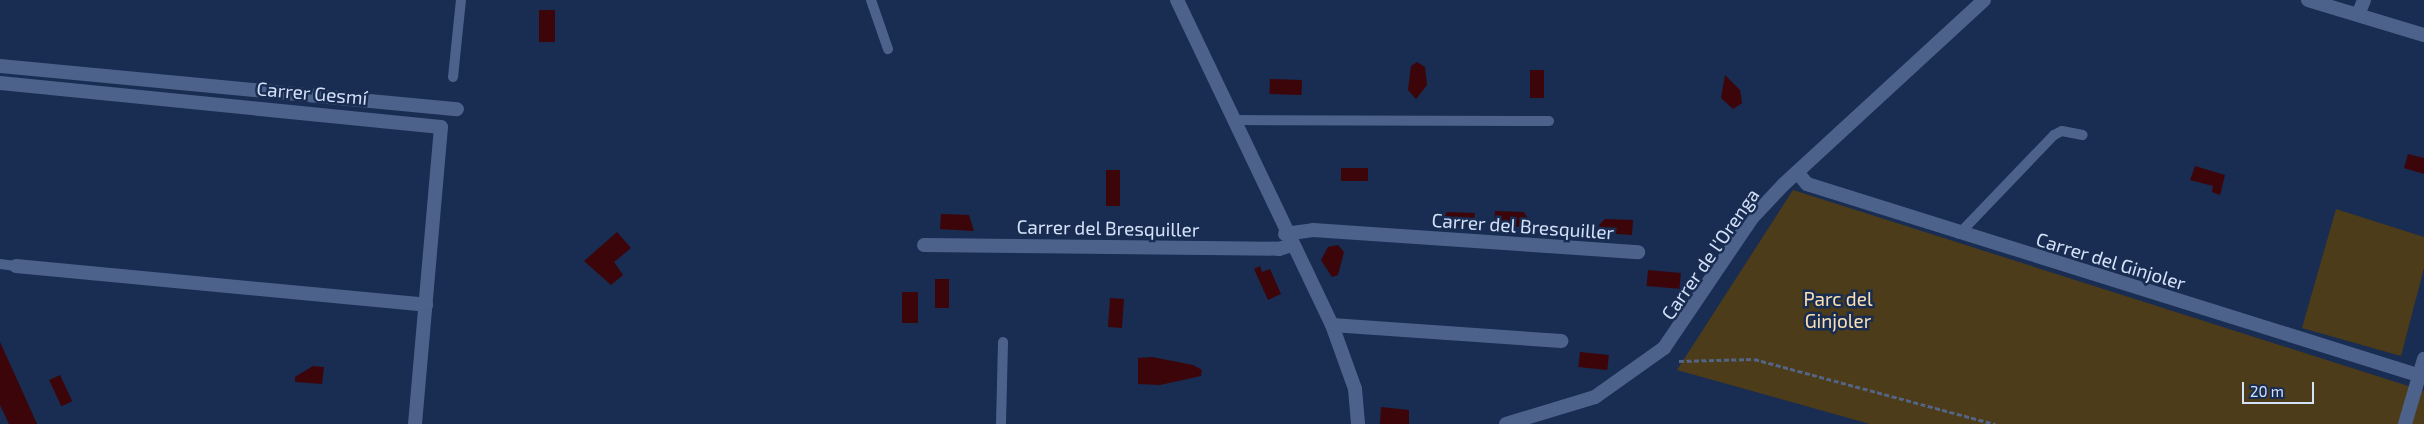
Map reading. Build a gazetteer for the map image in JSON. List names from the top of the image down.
{
  "streets": {
    "street": [
      "Carrer Gesmí",
      "Carrer del Bresquiller",
      "Carrer de l'Orenga",
      "Carrer del Ginjoler"
    ]
  },
  "crossings": [
    ["Carrer de l'Orenga", "Carrer del Ginjoler"]
  ],
  "parks": ["Parc del Ginjoler"],
  "scale_bar": "20 m"
}
